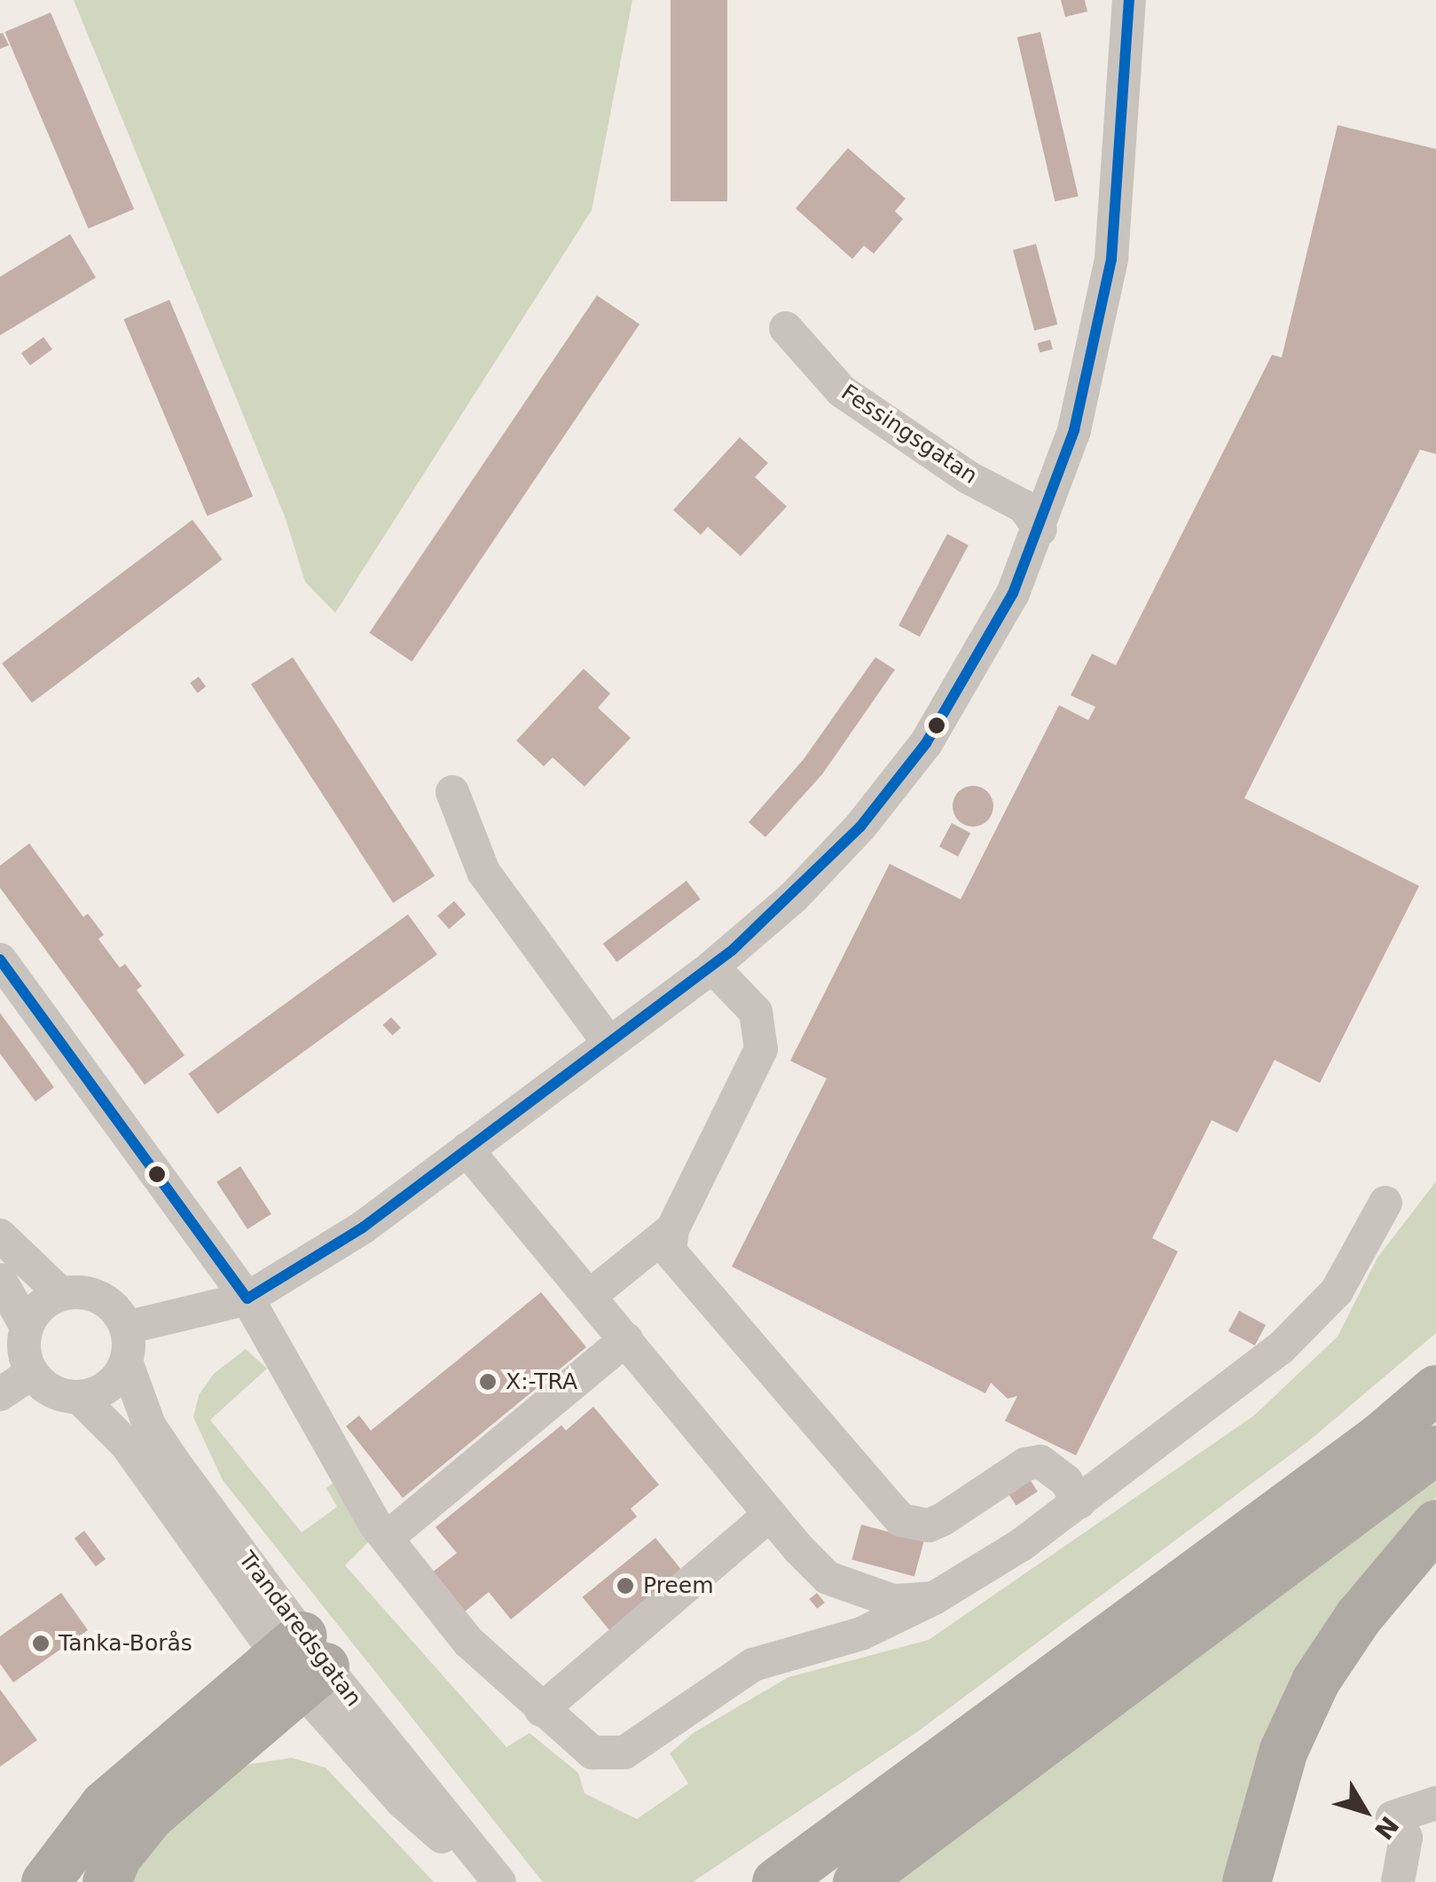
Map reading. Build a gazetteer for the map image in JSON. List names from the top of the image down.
{
  "streets": {
    "street": ["Fessingsgatan", "Trandaredsgatan"]
  },
  "places": ["X:-TRA", "Preem", "Tanka-Borås"],
  "north": "bottom right"
}
